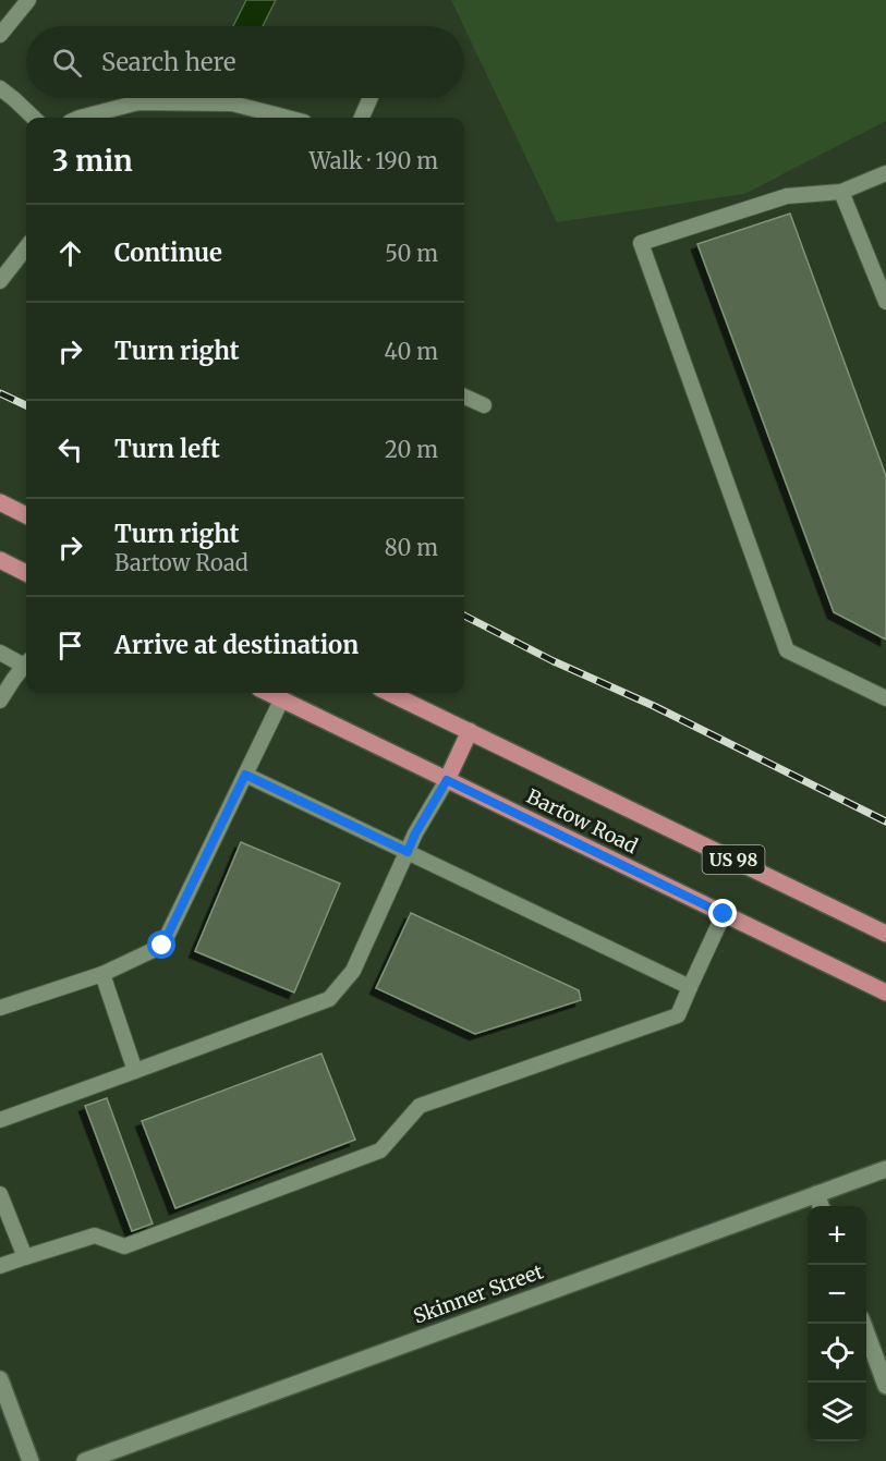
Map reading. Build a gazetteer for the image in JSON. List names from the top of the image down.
{
  "streets": {
    "main road": ["Bartow Road", "US 98"],
    "street": ["Skinner Street"]
  },
  "page": {
    "search": "Search here",
    "heading": ["3 min", "Walk · 190 m"],
    "list": [
      ["Continue", "50 m"],
      ["Turn right", "40 m"],
      ["Turn left", "20 m"],
      ["Turn right", "Bartow Road", "80 m"],
      "Arrive at destination"
    ],
    "map_buttons": ["+", "−"]
  }
}
